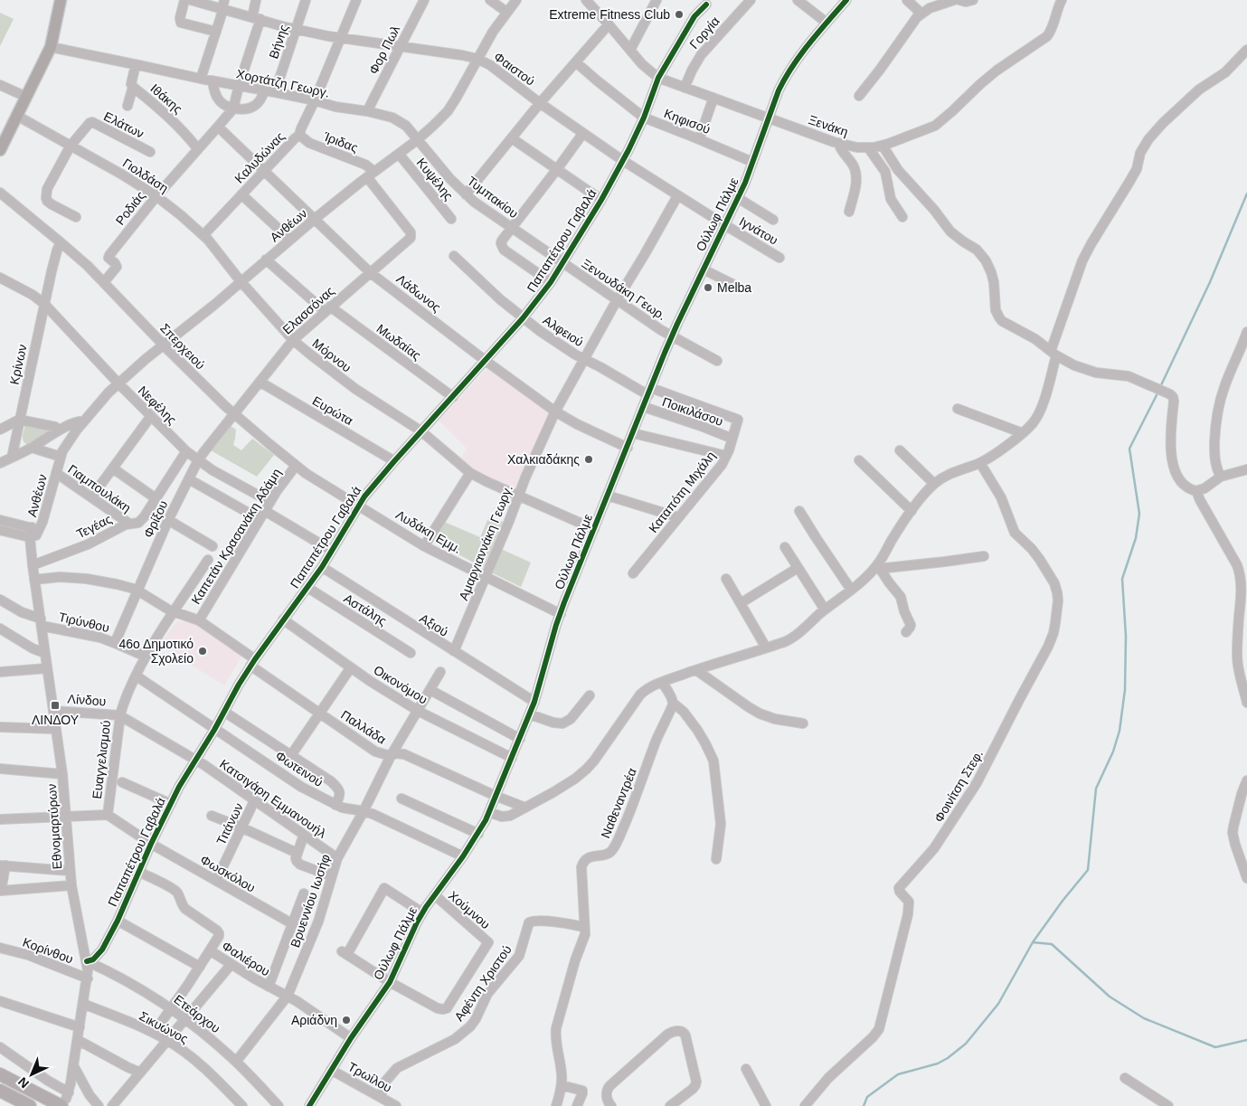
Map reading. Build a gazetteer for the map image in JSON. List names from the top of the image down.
{
  "streets": {
    "street": [
      "Γοργία",
      "Βήνης",
      "Φορ Πωλ",
      "Φαιστού",
      "Χορτάτζη Γεωργ.",
      "Ιθάκης",
      "Κηφισού",
      "Ελάτων",
      "Ξενάκη",
      "Ίριδας",
      "Καλυδώνας",
      "Γιολδάση",
      "Κυψέλης",
      "Τυμπακίου",
      "Ροδιάς",
      "Ούλωφ Πάλμε",
      "Ανθέων",
      "Ιγνάτου",
      "Παπαπέτρου Γαβαλά",
      "Ξενουδάκη Γεωρ.",
      "Λάδωνος",
      "Ελασσόνας",
      "Αλφειού",
      "Μωδαίας",
      "Σπερχειού",
      "Μόρνου",
      "Κρίνων",
      "Νεφέλης",
      "Ευρώτα",
      "Ποικιλάσου",
      "Γιαμπουλάκη",
      "Καταπότη Μιχάλη",
      "Φρίξου",
      "Τεγέας",
      "Λυδάκη Εμμ.",
      "Καπετάν Κρασανάκη Αδάμη",
      "Αμαργιαννάκη Γεωργ.",
      "Αστάλης",
      "Τιρύνθου",
      "Αξιού",
      "Οικονόμου",
      "Λίνδου",
      "Παλλάδα",
      "Ευαγγελισμού",
      "Φωτεινού",
      "Φοινίτση Στεφ.",
      "Κατσιγάρη Εμμανουήλ",
      "Ναθεναντρέα",
      "Τιτάνων",
      "Εθνομαρτύρων",
      "Φωσκόλου",
      "Βρυεννίου Ιωσήφ",
      "Χούμνου",
      "Κορίνθου",
      "Φαλιέρου",
      "Αφέντη Χριστού",
      "Ετεάρχου",
      "Σικυώνος",
      "Τρωίλου"
    ]
  },
  "crossings": [
    ["Γοργία", "Ξενάκη"],
    ["Βήνης", "Φαιστού"],
    ["Βήνης", "Χορτάτζη Γεωργ."],
    ["Φορ Πωλ", "Φαιστού"],
    ["Φορ Πωλ", "Χορτάτζη Γεωργ."],
    ["Φαιστού", "Καλυδώνας"],
    ["Φαιστού", "Ροδιάς"],
    ["Φαιστού", "Ούλωφ Πάλμε"],
    ["Φαιστού", "Ανθέων"],
    ["Φαιστού", "Ιγνάτου"],
    ["Φαιστού", "Παπαπέτρου Γαβαλά"],
    ["Φαιστού", "Αμαργιαννάκη Γεωργ."],
    ["Χορτάτζη Γεωργ.", "Ιθάκης"],
    ["Χορτάτζη Γεωργ.", "Καλυδώνας"],
    ["Χορτάτζη Γεωργ.", "Τυμπακίου"],
    ["Χορτάτζη Γεωργ.", "Ροδιάς"],
    ["Χορτάτζη Γεωργ.", "Ανθέων"],
    ["Ιθάκης", "Ροδιάς"],
    ["Κηφισού", "Ούλωφ Πάλμε"],
    ["Κηφισού", "Παπαπέτρου Γαβαλά"],
    ["Ελάτων", "Γιολδάση"],
    ["Ξενάκη", "Ούλωφ Πάλμε"],
    ["Ξενάκη", "Παπαπέτρου Γαβαλά"],
    ["Ίριδας", "Καλυδώνας"],
    ["Ίριδας", "Ανθέων"],
    ["Ίριδας", "Ελασσόνας"],
    ["Καλυδώνας", "Γιολδάση"],
    ["Καλυδώνας", "Λάδωνος"],
    ["Γιολδάση", "Ροδιάς"],
    ["Γιολδάση", "Ανθέων"],
    ["Γιολδάση", "Μόρνου"],
    ["Κυψέλης", "Ανθέων"],
    ["Τυμπακίου", "Ανθέων"],
    ["Τυμπακίου", "Παπαπέτρου Γαβαλά"],
    ["Τυμπακίου", "Ξενουδάκη Γεωρ."],
    ["Ροδιάς", "Λάδωνος"],
    ["Ροδιάς", "Σπερχειού"],
    ["Ούλωφ Πάλμε", "Ιγνάτου"],
    ["Ούλωφ Πάλμε", "Ξενουδάκη Γεωρ."],
    ["Ούλωφ Πάλμε", "Λάδωνος"],
    ["Ούλωφ Πάλμε", "Αλφειού"],
    ["Ούλωφ Πάλμε", "Μόρνου"],
    ["Ούλωφ Πάλμε", "Ποικιλάσου"],
    ["Ούλωφ Πάλμε", "Λυδάκη Εμμ."],
    ["Ούλωφ Πάλμε", "Αξιού"],
    ["Ούλωφ Πάλμε", "Οικονόμου"],
    ["Ούλωφ Πάλμε", "Παλλάδα"],
    ["Ούλωφ Πάλμε", "Φωτεινού"],
    ["Ούλωφ Πάλμε", "Χούμνου"],
    ["Ούλωφ Πάλμε", "Φαλιέρου"],
    ["Ούλωφ Πάλμε", "Τρωίλου"],
    ["Ανθέων", "Λάδωνος"],
    ["Ανθέων", "Μωδαίας"],
    ["Ανθέων", "Σπερχειού"],
    ["Ανθέων", "Μόρνου"],
    ["Ανθέων", "Νεφέλης"],
    ["Ανθέων", "Γιαμπουλάκη"],
    ["Ανθέων", "Εθνομαρτύρων"],
    ["Παπαπέτρου Γαβαλά", "Ξενουδάκη Γεωρ."],
    ["Παπαπέτρου Γαβαλά", "Λάδωνος"],
    ["Παπαπέτρου Γαβαλά", "Αλφειού"],
    ["Παπαπέτρου Γαβαλά", "Μωδαίας"],
    ["Παπαπέτρου Γαβαλά", "Σπερχειού"],
    ["Παπαπέτρου Γαβαλά", "Μόρνου"],
    ["Παπαπέτρου Γαβαλά", "Ευρώτα"],
    ["Παπαπέτρου Γαβαλά", "Λυδάκη Εμμ."],
    ["Παπαπέτρου Γαβαλά", "Αστάλης"],
    ["Παπαπέτρου Γαβαλά", "Αξιού"],
    ["Παπαπέτρου Γαβαλά", "Οικονόμου"],
    ["Παπαπέτρου Γαβαλά", "Παλλάδα"],
    ["Παπαπέτρου Γαβαλά", "Φωτεινού"],
    ["Παπαπέτρου Γαβαλά", "Κατσιγάρη Εμμανουήλ"],
    ["Παπαπέτρου Γαβαλά", "Εθνομαρτύρων"],
    ["Παπαπέτρου Γαβαλά", "Φωσκόλου"],
    ["Παπαπέτρου Γαβαλά", "Φαλιέρου"],
    ["Παπαπέτρου Γαβαλά", "Ετεάρχου"],
    ["Ξενουδάκη Γεωρ.", "Αμαργιαννάκη Γεωργ."],
    ["Λάδωνος", "Ελασσόνας"],
    ["Λάδωνος", "Αμαργιαννάκη Γεωργ."],
    ["Ελασσόνας", "Μωδαίας"],
    ["Ελασσόνας", "Σπερχειού"],
    ["Ελασσόνας", "Μόρνου"],
    ["Ελασσόνας", "Ευρώτα"],
    ["Ελασσόνας", "Φρίξου"],
    ["Αλφειού", "Καταπότη Μιχάλη"],
    ["Αλφειού", "Αμαργιαννάκη Γεωργ."],
    ["Σπερχειού", "Φρίξου"],
    ["Σπερχειού", "Λυδάκη Εμμ."],
    ["Σπερχειού", "Καπετάν Κρασανάκη Αδάμη"],
    ["Μόρνου", "Αμαργιαννάκη Γεωργ."],
    ["Κρίνων", "Νεφέλης"],
    ["Νεφέλης", "Φρίξου"],
    ["Νεφέλης", "Τεγέας"],
    ["Νεφέλης", "Καπετάν Κρασανάκη Αδάμη"],
    ["Ποικιλάσου", "Καταπότη Μιχάλη"],
    ["Γιαμπουλάκη", "Τεγέας"],
    ["Φρίξου", "Τιρύνθου"],
    ["Τεγέας", "Εθνομαρτύρων"],
    ["Λυδάκη Εμμ.", "Αμαργιαννάκη Γεωργ."],
    ["Αμαργιαννάκη Γεωργ.", "Αξιού"],
    ["Τιρύνθου", "Ευαγγελισμού"],
    ["Τιρύνθου", "Εθνομαρτύρων"],
    ["Οικονόμου", "Βρυεννίου Ιωσήφ"],
    ["Λίνδου", "Ευαγγελισμού"],
    ["Λίνδου", "Κατσιγάρη Εμμανουήλ"],
    ["Λίνδου", "Εθνομαρτύρων"],
    ["Παλλάδα", "Βρυεννίου Ιωσήφ"],
    ["Ευαγγελισμού", "Φωτεινού"],
    ["Ευαγγελισμού", "Κατσιγάρη Εμμανουήλ"],
    ["Ευαγγελισμού", "Φωσκόλου"],
    ["Φωτεινού", "Βρυεννίου Ιωσήφ"],
    ["Κατσιγάρη Εμμανουήλ", "Τιτάνων"],
    ["Κατσιγάρη Εμμανουήλ", "Βρυεννίου Ιωσήφ"],
    ["Ναθεναντρέα", "Αφέντη Χριστού"],
    ["Τιτάνων", "Φωσκόλου"],
    ["Εθνομαρτύρων", "Κορίνθου"],
    ["Εθνομαρτύρων", "Ετεάρχου"],
    ["Εθνομαρτύρων", "Σικυώνος"],
    ["Βρυεννίου Ιωσήφ", "Φαλιέρου"],
    ["Βρυεννίου Ιωσήφ", "Ετεάρχου"],
    ["Αφέντη Χριστού", "Τρωίλου"]
  ],
  "places": {
    "other": [
      "Extreme Fitness Club",
      "Melba",
      "Χαλκιαδάκης",
      "46ο Δημοτικό Σχολείο",
      "Αριάδνη"
    ],
    "transit": ["ΛΙΝΔΟΥ"]
  },
  "north": "bottom left"
}
